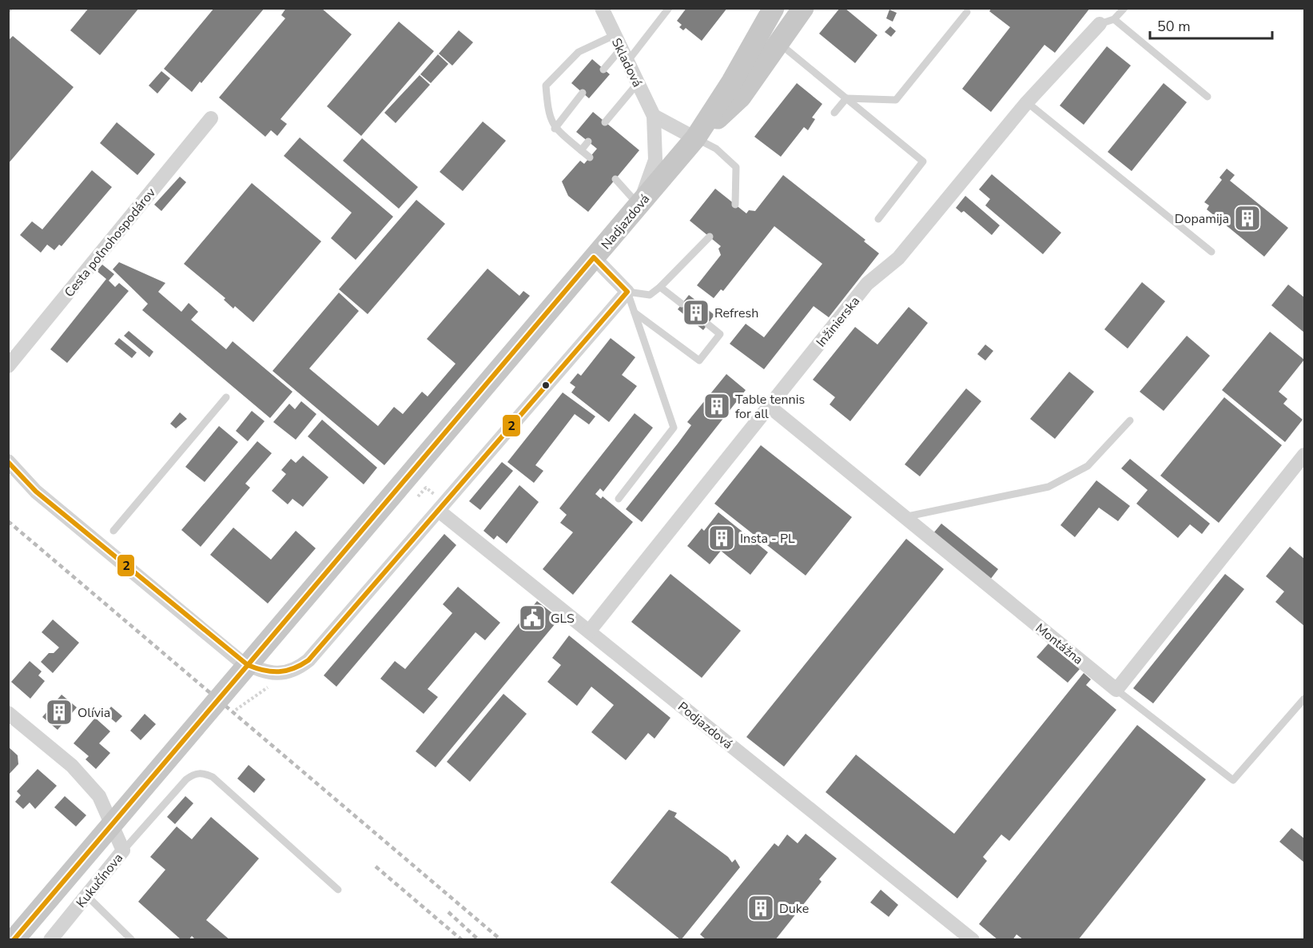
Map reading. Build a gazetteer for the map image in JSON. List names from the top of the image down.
{
  "streets": {
    "main road": ["Nadjazdová"],
    "street": [
      "Skladová",
      "Cesta poľnohospodárov",
      "Inžinierska",
      "Montážna",
      "Podjazdová",
      "Kukučínova"
    ]
  },
  "crossings": [
    ["Skladová", "Nadjazdová"],
    ["Inžinierska", "Montážna"],
    ["Inžinierska", "Podjazdová"]
  ],
  "places": {
    "building": [
      "Dopamija",
      "Refresh",
      "Table tennis for all",
      "Insta - PL",
      "Olívia",
      "Duke"
    ],
    "public building": ["GLS"]
  },
  "lines": ["transit line 2"],
  "scale_bar": "50 m"
}
